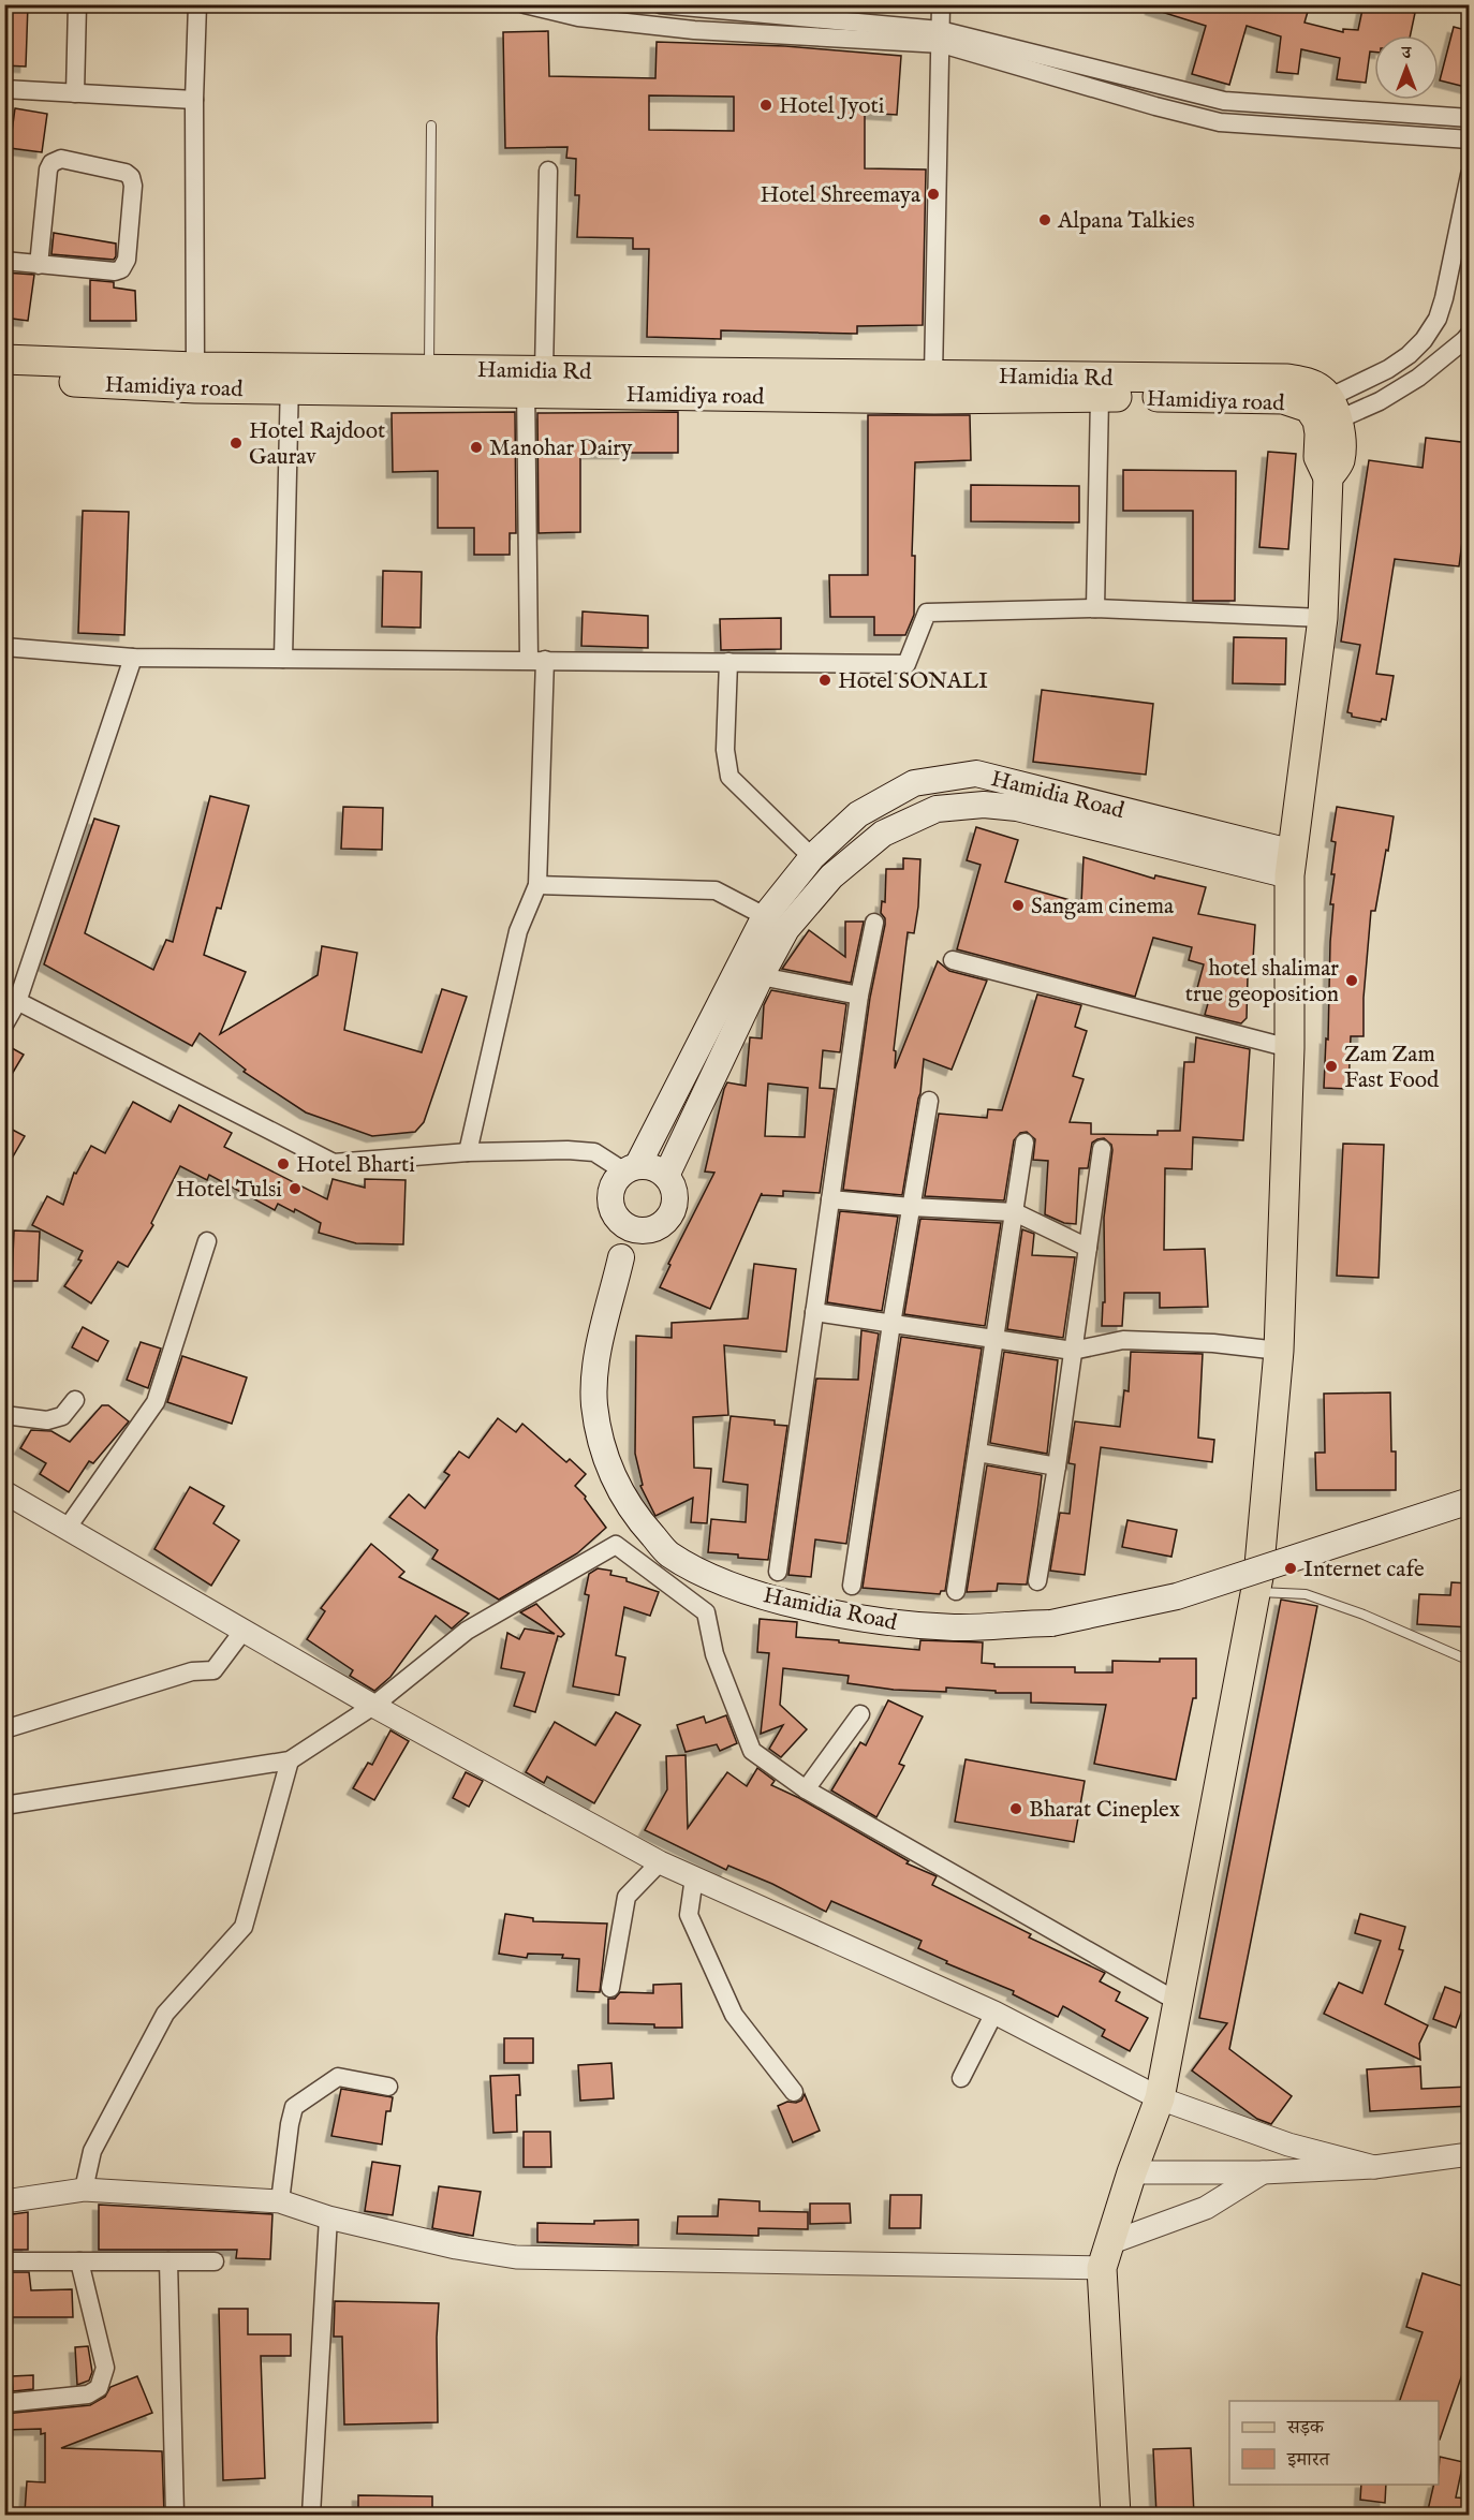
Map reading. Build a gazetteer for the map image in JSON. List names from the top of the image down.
{
  "streets": {
    "main road": ["Hamidia Rd", "Hamidiya road", "Hamidia Road"]
  },
  "crossings": [
    ["Hamidia Rd", "Hamidiya road"]
  ],
  "places": [
    "Hotel Jyoti",
    "Hotel Shreemaya",
    "Alpana Talkies",
    "Hotel Rajdoot Gaurav",
    "Manohar Dairy",
    "Hotel SONALI",
    "Sangam cinema",
    "hotel shalimar true geoposition",
    "Zam Zam Fast Food",
    "Hotel Bharti",
    "Hotel Tulsi",
    "Internet cafe",
    "Bharat Cineplex"
  ],
  "legend": ["सड़क", "इमारत"],
  "north": "top"
}
